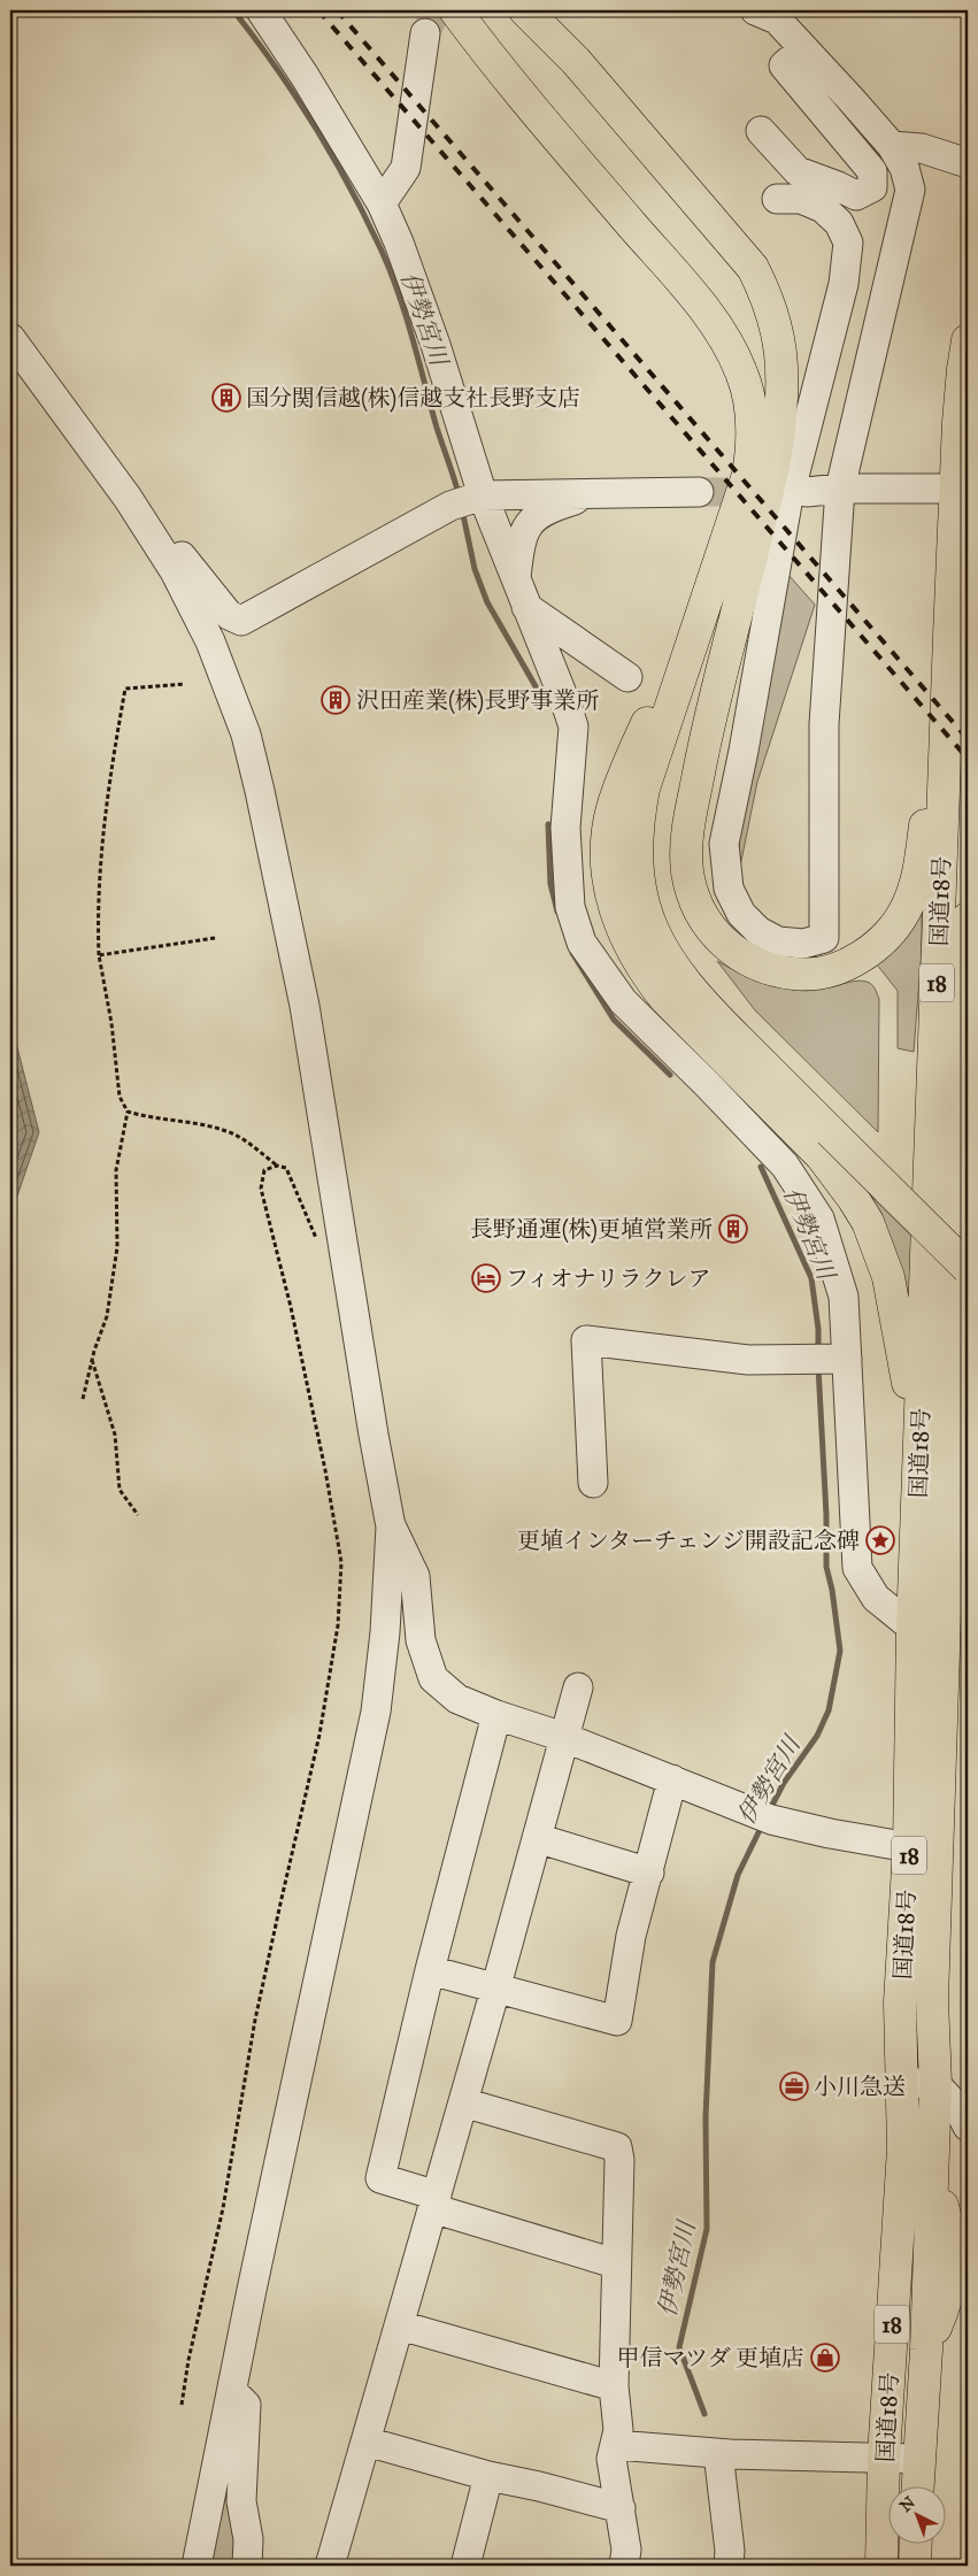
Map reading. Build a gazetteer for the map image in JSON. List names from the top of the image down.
{
  "streets": {
    "highway": ["国道18号", "18"]
  },
  "water": ["伊勢宮川"],
  "places": {
    "building": ["国分関信越(株)信越支社長野支店", "沢田産業(株)長野事業所", "長野通運(株)更埴営業所"],
    "hotel": ["フィオナリラクレア"],
    "place": ["更埴インターチェンジ開設記念碑"],
    "office": ["小川急送"],
    "shop": ["甲信マツダ 更埴店"]
  },
  "north": "top left"
}
